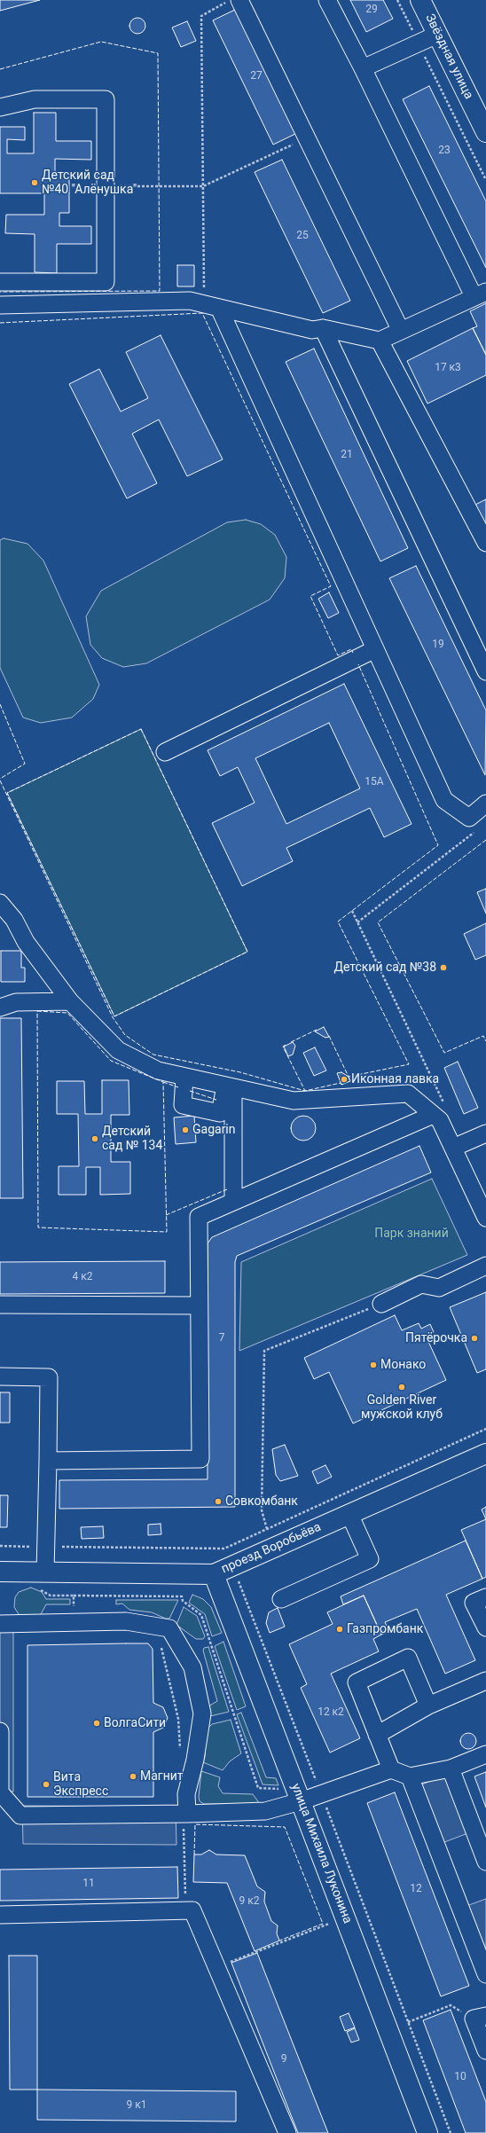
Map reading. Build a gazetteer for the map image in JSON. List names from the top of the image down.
{
  "streets": {
    "main road": ["Звёздная улица", "проезд Воробьёва", "улица Михаила Луконина"]
  },
  "crossings": [
    ["проезд Воробьёва", "улица Михаила Луконина"]
  ],
  "parks": ["Парк знаний"],
  "places": [
    "Детский сад №40 \"Алёнушка\"",
    "Детский сад №38",
    "Иконная лавка",
    "Gagarin",
    "Детский сад № 134",
    "Пятёрочка",
    "Монако",
    "Golden River мужской клуб",
    "Совкомбанк",
    "Газпромбанк",
    "ВолгаСити",
    "Магнит",
    "Вита Экспресс"
  ],
  "house_numbers": [
    "29",
    "27",
    "23",
    "25",
    "17 к3",
    "21",
    "19",
    "15А",
    "4 к2",
    "7",
    "12 к2",
    "11",
    "12",
    "9 к2",
    "9",
    "10",
    "9 к1"
  ]
}
